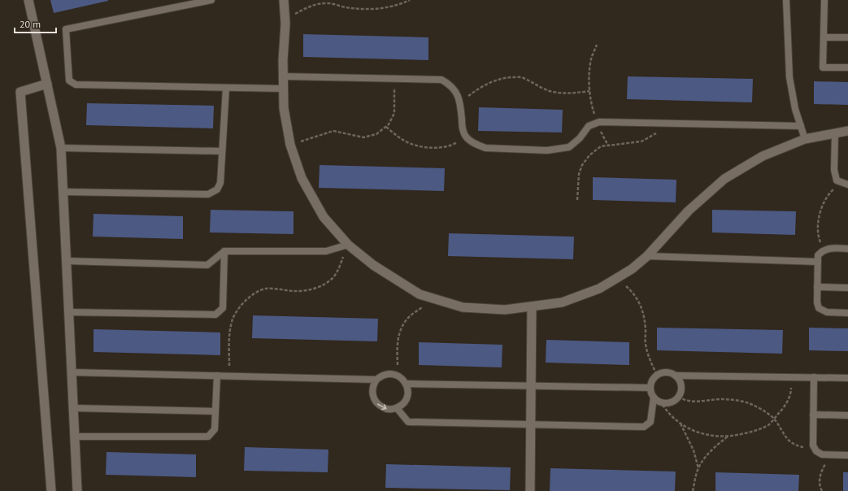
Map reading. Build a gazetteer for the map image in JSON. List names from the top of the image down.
{
  "scale_bar": "20 m"
}
